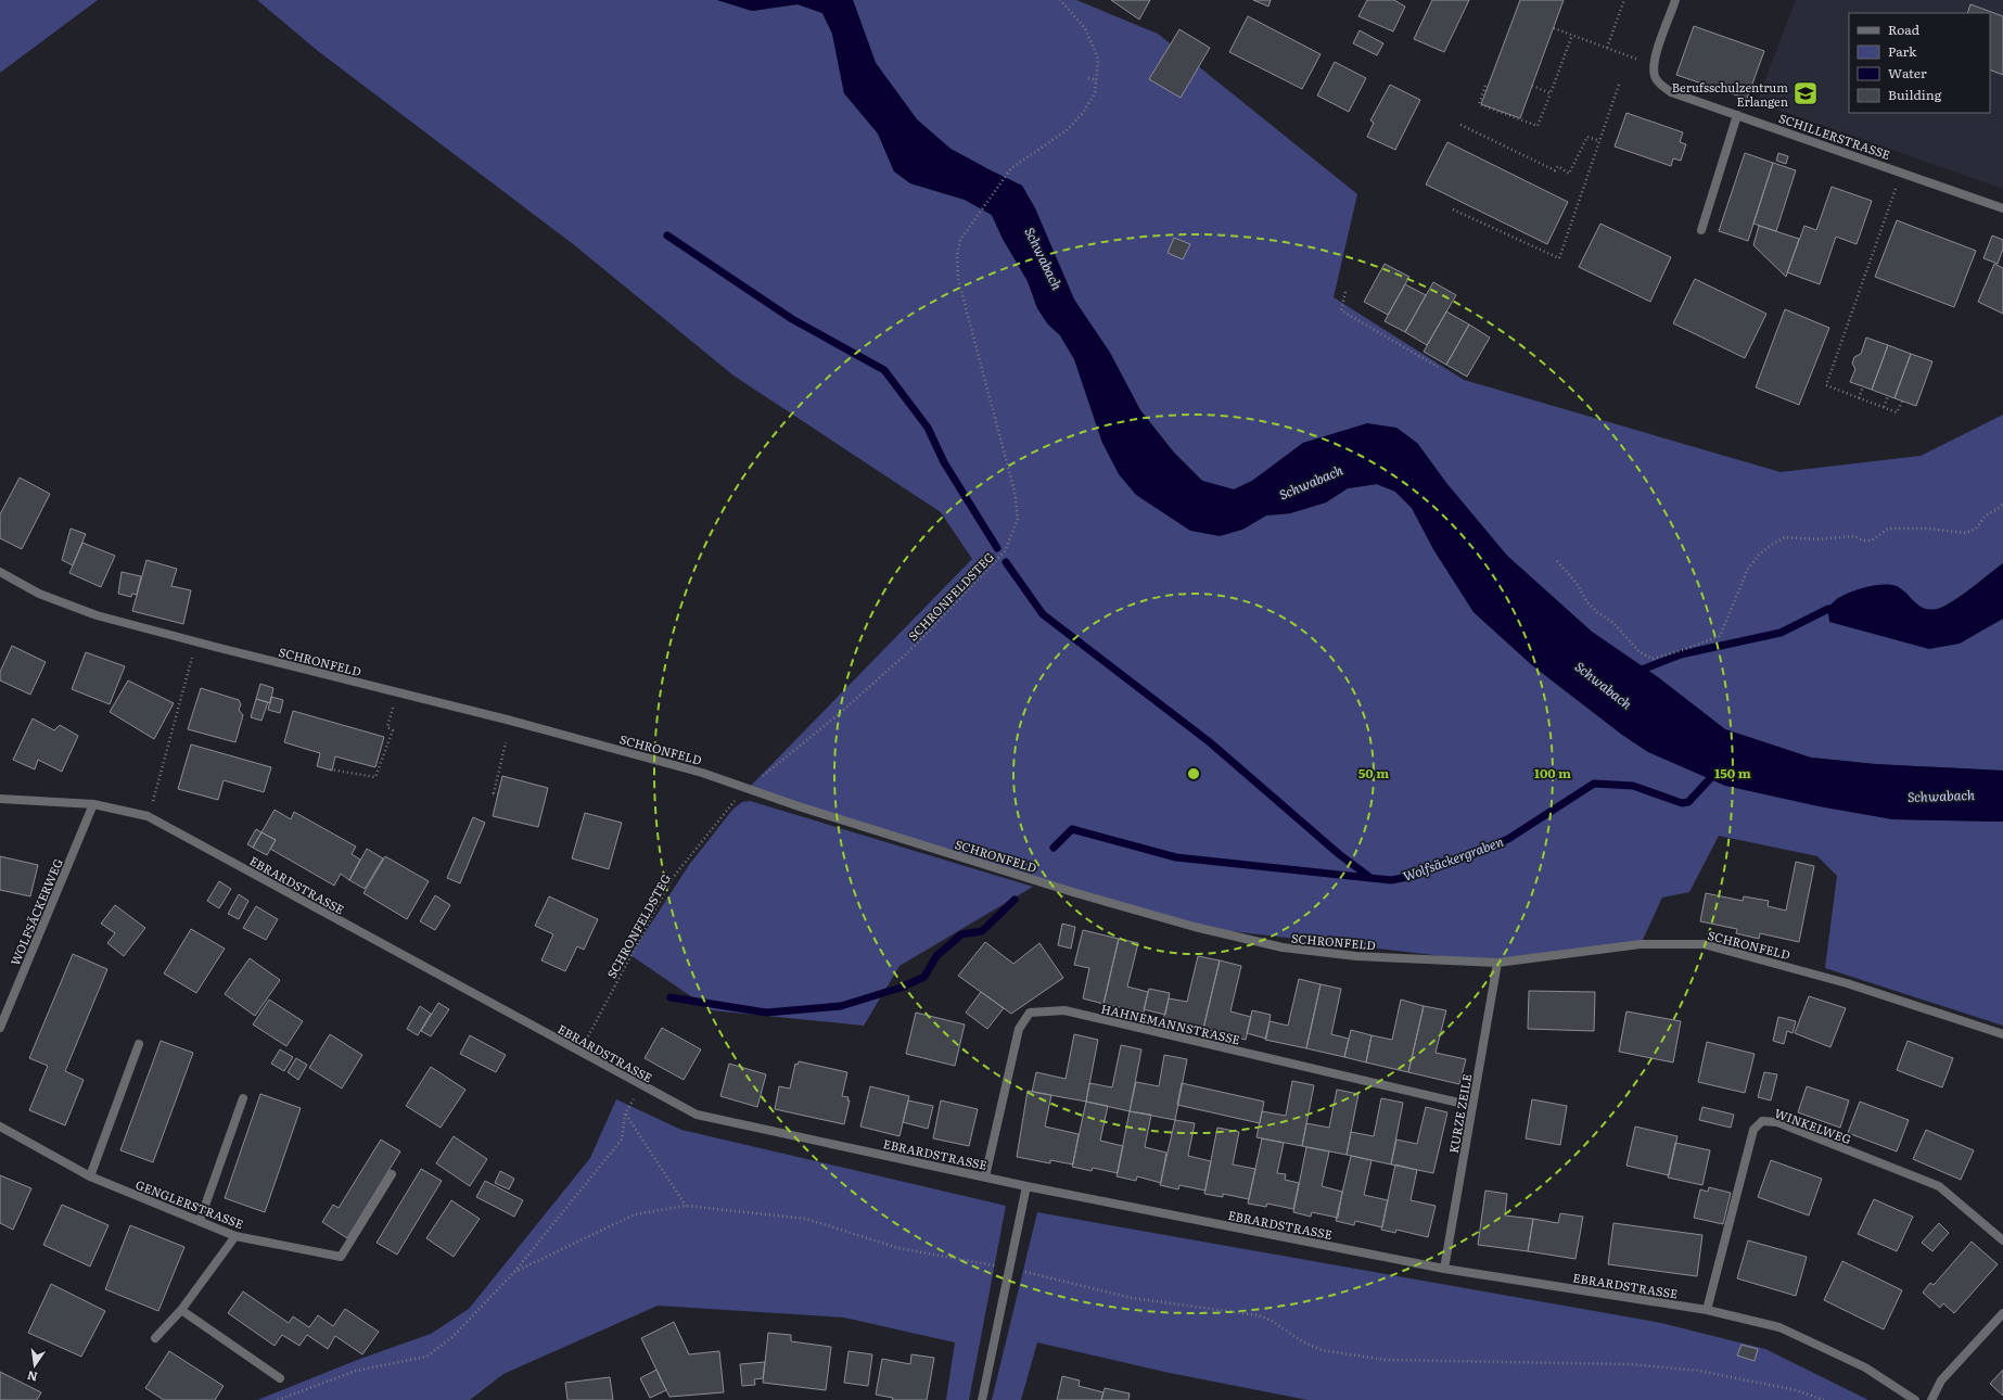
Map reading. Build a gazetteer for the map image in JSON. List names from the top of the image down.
{
  "streets": {
    "street": [
      "SCHILLERSTRASSE",
      "SCHRONFELD",
      "EBRARDSTRASSE",
      "WOLFSÄCKERWEG",
      "HAHNEMANNSTRASSE",
      "KURZE ZEILE",
      "WINKELWEG",
      "GENGLERSTRASSE"
    ],
    "path": ["SCHRONFELDSTEG"]
  },
  "crossings": [
    ["SCHRONFELDSTEG", "SCHRONFELD"],
    ["SCHRONFELDSTEG", "EBRARDSTRASSE"],
    ["SCHRONFELD", "KURZE ZEILE"],
    ["EBRARDSTRASSE", "WOLFSÄCKERWEG"],
    ["EBRARDSTRASSE", "HAHNEMANNSTRASSE"],
    ["EBRARDSTRASSE", "KURZE ZEILE"],
    ["EBRARDSTRASSE", "WINKELWEG"],
    ["HAHNEMANNSTRASSE", "KURZE ZEILE"]
  ],
  "water": ["Schwabach", "Wolfsäckergraben"],
  "places": {
    "school or university": ["Berufsschulzentrum Erlangen"]
  },
  "legend": [
    "Road",
    "Park",
    "Water",
    "Building"
  ],
  "north": "bottom",
  "rings": ["50 m", "100 m", "150 m"]
}
